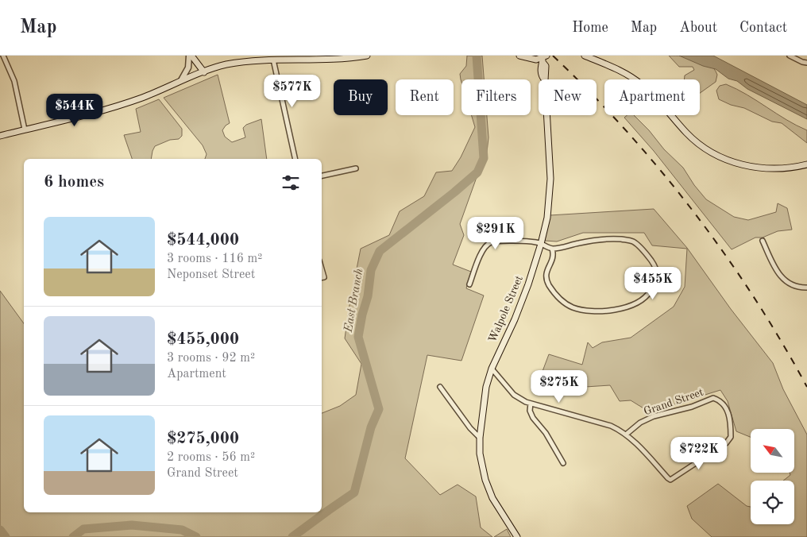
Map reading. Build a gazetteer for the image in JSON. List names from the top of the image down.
{
  "streets": {
    "main road": ["Walpole Street"],
    "street": ["Grand Street"]
  },
  "crossings": [
    ["Walpole Street", "Grand Street"]
  ],
  "water": ["East Branch"],
  "north": "top left",
  "page": {
    "header": "Map",
    "nav": [
      "Home",
      "Map",
      "About",
      "Contact"
    ],
    "price": [
      "$577K",
      "$544K",
      "$291K",
      "$455K",
      "$275K",
      "$722K"
    ],
    "chip": [
      "Buy",
      "Rent",
      "Filters",
      "New",
      "Apartment"
    ],
    "heading": "6 homes",
    "list": [
      {
        "name": "$544,000",
        "note": "3 rooms · 116 m² · Neponset Street"
      },
      {
        "name": "$455,000",
        "note": "3 rooms · 92 m² · Apartment"
      },
      {
        "name": "$275,000",
        "note": "2 rooms · 56 m² · Grand Street"
      }
    ]
  }
}
